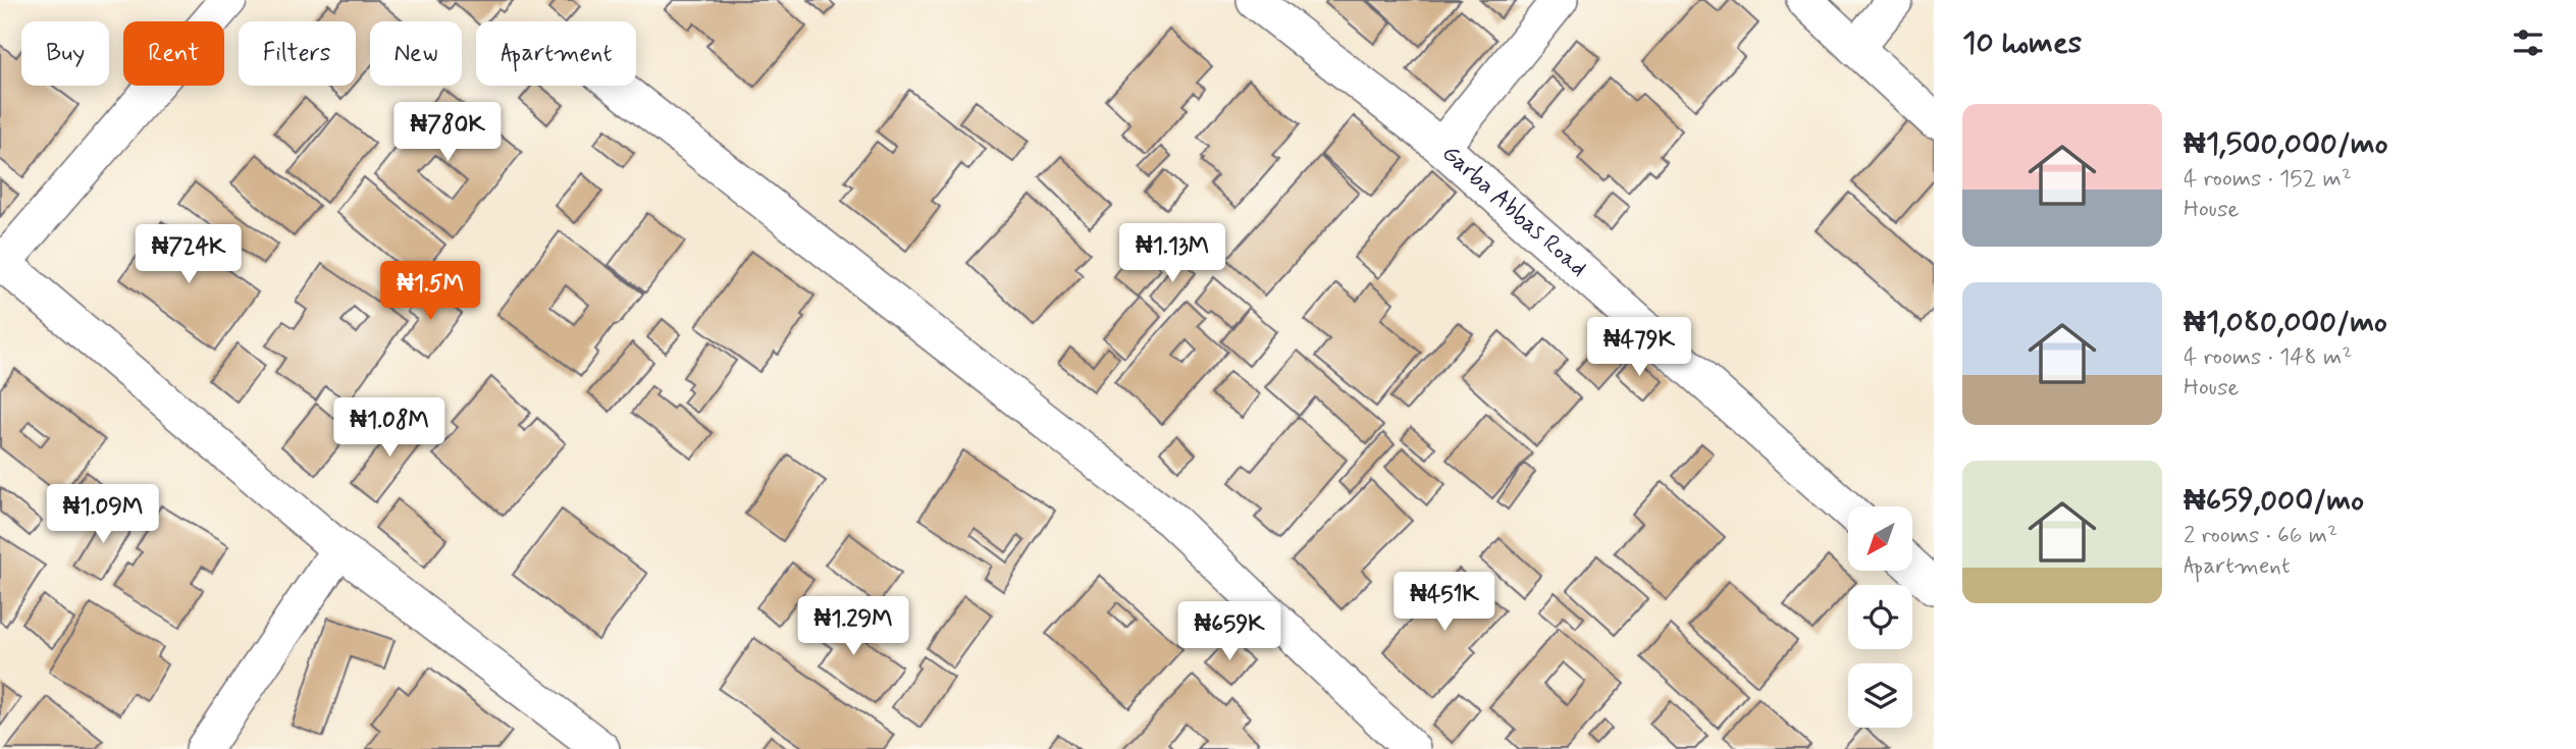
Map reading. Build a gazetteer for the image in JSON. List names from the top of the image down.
{
  "streets": {
    "street": ["Garba Abbas Road"]
  },
  "north": "bottom left",
  "page": {
    "heading": "10 homes",
    "chip": [
      "Buy",
      "Rent",
      "Filters",
      "New",
      "Apartment"
    ],
    "list": [
      {
        "name": "₦1,500,000/mo",
        "note": "4 rooms · 152 m² · House"
      },
      {
        "name": "₦1,080,000/mo",
        "note": "4 rooms · 148 m² · House"
      },
      {
        "name": "₦659,000/mo",
        "note": "2 rooms · 66 m² · Apartment"
      }
    ],
    "price": [
      "₦780K",
      "₦1.13M",
      "₦724K",
      "₦1.5M",
      "₦479K",
      "₦1.08M",
      "₦1.09M",
      "₦451K",
      "₦1.29M",
      "₦659K"
    ]
  }
}
